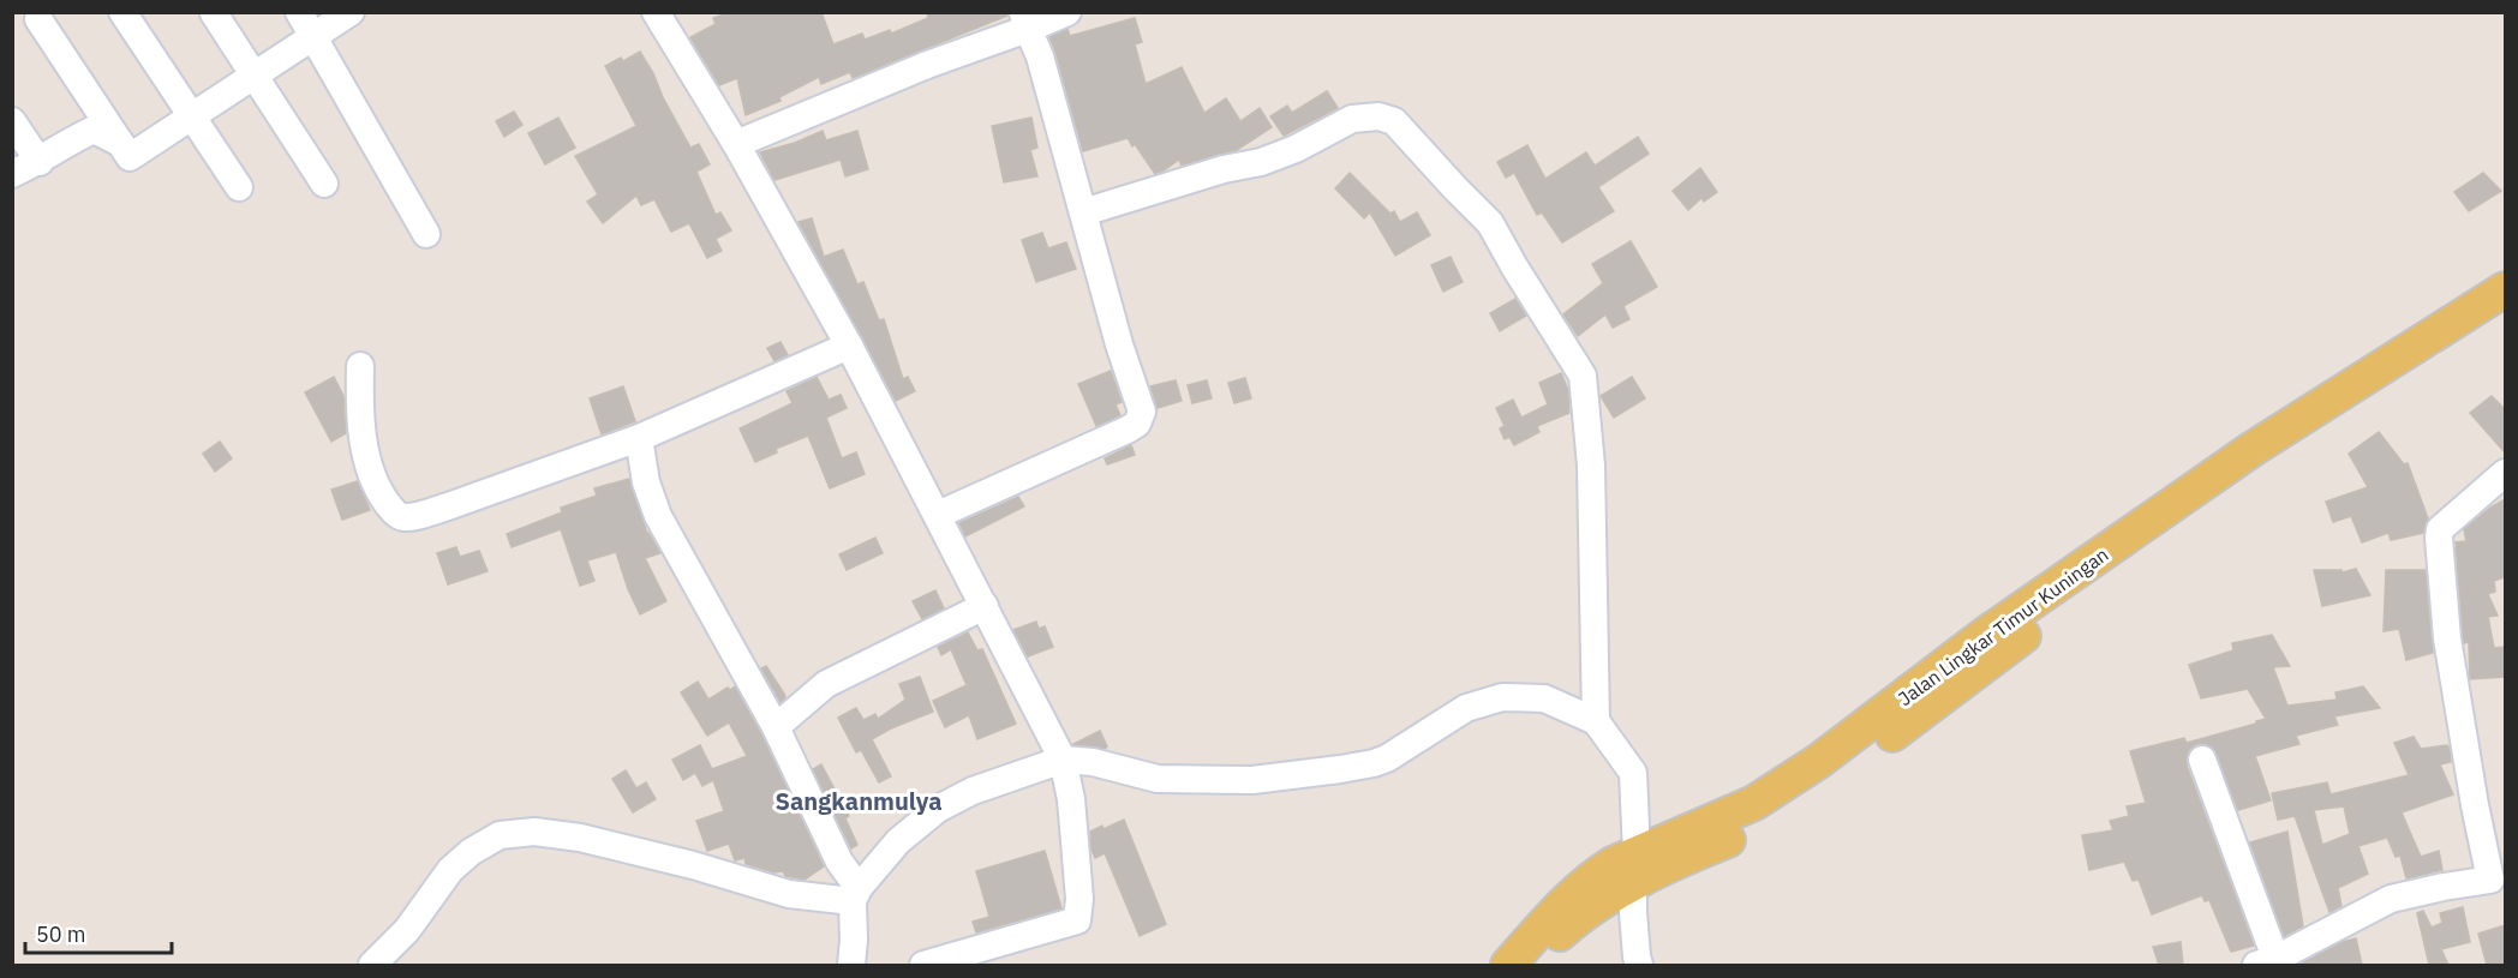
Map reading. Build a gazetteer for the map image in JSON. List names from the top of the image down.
{
  "streets": {
    "main road": ["Jalan Lingkar Timur Kuningan"]
  },
  "districts": ["Sangkanmulya"],
  "scale_bar": "50 m"
}
